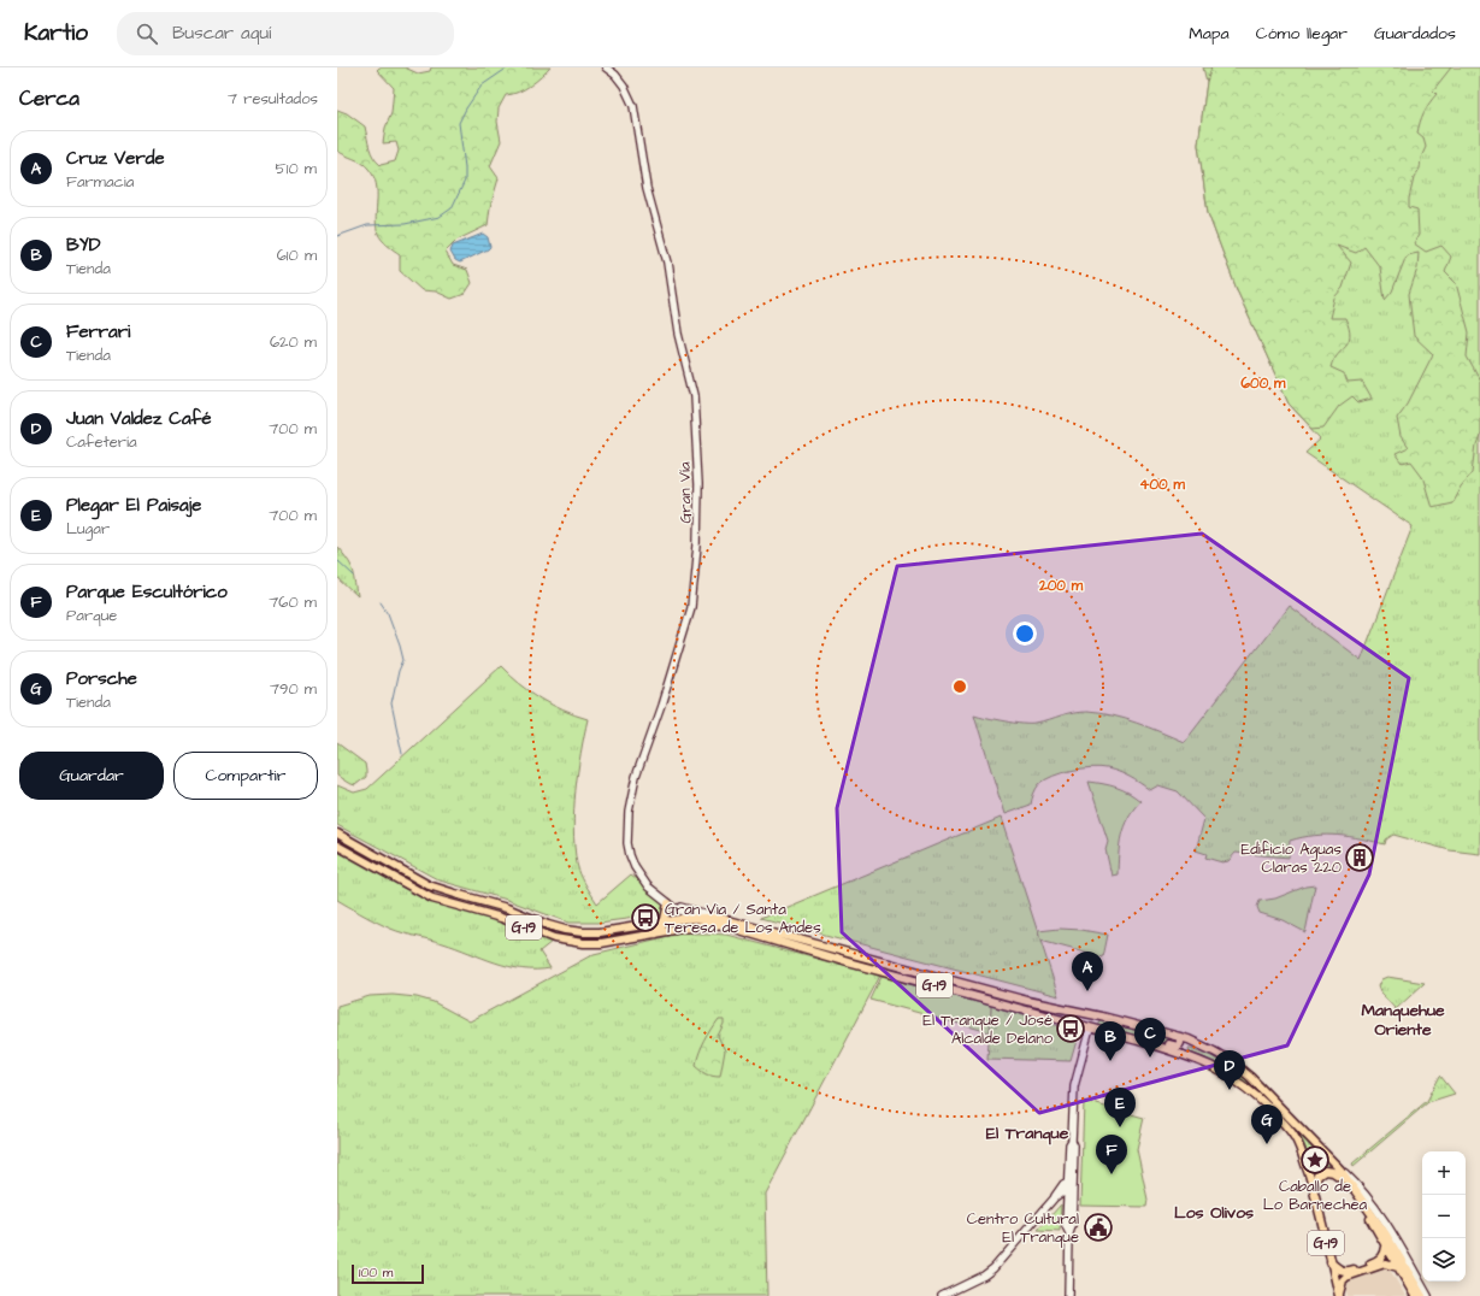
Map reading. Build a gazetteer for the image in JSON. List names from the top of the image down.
{
  "streets": {
    "main road": ["Gran Vía", "G-19"]
  },
  "crossings": [
    ["Gran Vía", "G-19"]
  ],
  "districts": ["Manquehue Oriente", "El Tranque", "Los Olivos"],
  "places": {
    "building": ["Edificio Aguas Claras 220"],
    "bus stop": ["Gran Via / Santa Teresa de Los Andes", "El Tranque / José Alcalde Delano"],
    "place": ["Caballo de Lo Barnechea"],
    "public building": ["Centro Cultural El Tranque"]
  },
  "scale_bar": "100 m",
  "page": {
    "header": "Kartio",
    "search": "Buscar aquí",
    "nav": ["Mapa", "Cómo llegar", "Guardados"],
    "heading": ["Cerca", "7 resultados"],
    "list": [
      {
        "mark": "A",
        "name": "Cruz Verde",
        "note": "Farmacia",
        "value": "510 m"
      },
      {
        "mark": "B",
        "name": "BYD",
        "note": "Tienda",
        "value": "610 m"
      },
      {
        "mark": "C",
        "name": "Ferrari",
        "note": "Tienda",
        "value": "620 m"
      },
      {
        "mark": "D",
        "name": "Juan Valdez Café",
        "note": "Cafetería",
        "value": "700 m"
      },
      {
        "mark": "E",
        "name": "Plegar El Paisaje",
        "note": "Lugar",
        "value": "700 m"
      },
      {
        "mark": "F",
        "name": "Parque Escultórico",
        "note": "Parque",
        "value": "760 m"
      },
      {
        "mark": "G",
        "name": "Porsche",
        "note": "Tienda",
        "value": "790 m"
      }
    ],
    "buttons": ["Guardar", "Compartir"],
    "pins": [
      "A",
      "C",
      "B",
      "D",
      "E",
      "G",
      "F"
    ],
    "map_buttons": ["+", "−"],
    "scale": "100 m"
  },
  "rings": ["600 m", "400 m", "200 m"]
}
